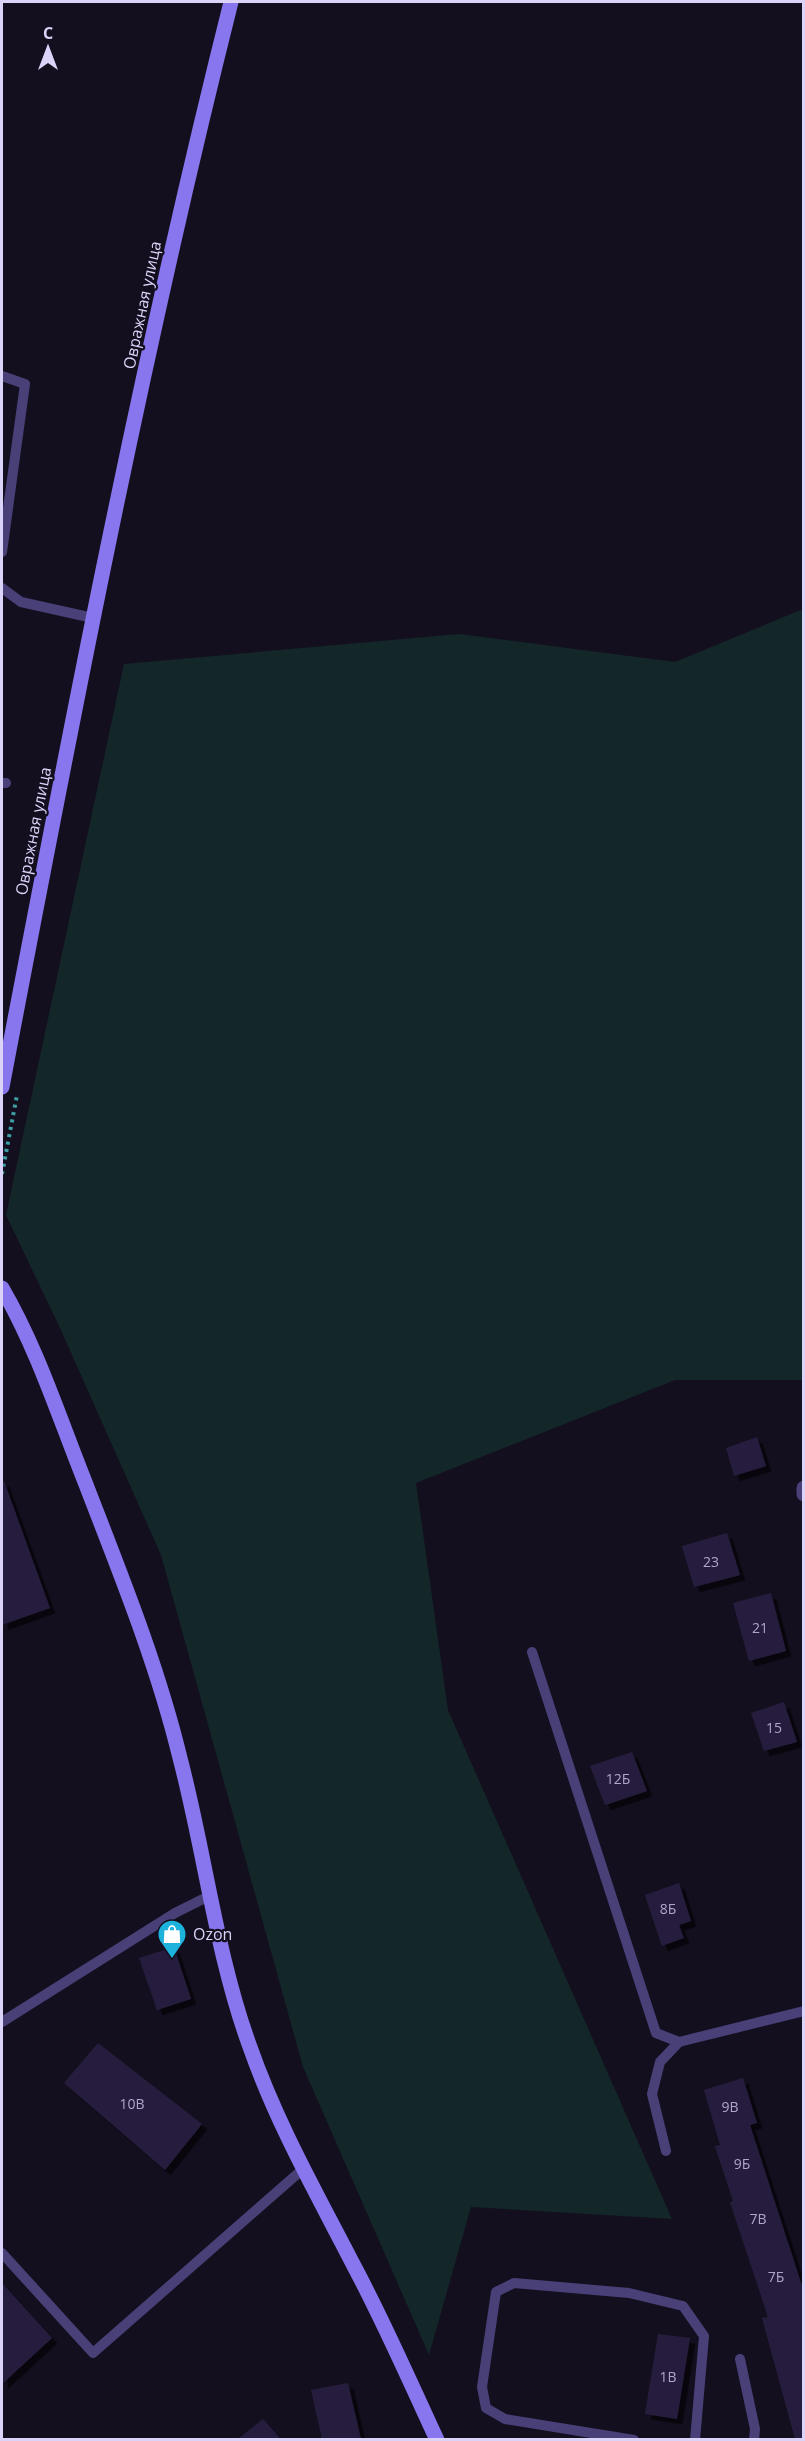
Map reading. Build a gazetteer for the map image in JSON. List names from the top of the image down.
{
  "streets": {
    "street": ["Овражная улица"]
  },
  "places": {
    "shop": ["Ozon"]
  },
  "house_numbers": [
    "23",
    "21",
    "15",
    "12Б",
    "8Б",
    "10В",
    "9В",
    "9Б",
    "7В",
    "7Б",
    "1В"
  ],
  "north": "top"
}
